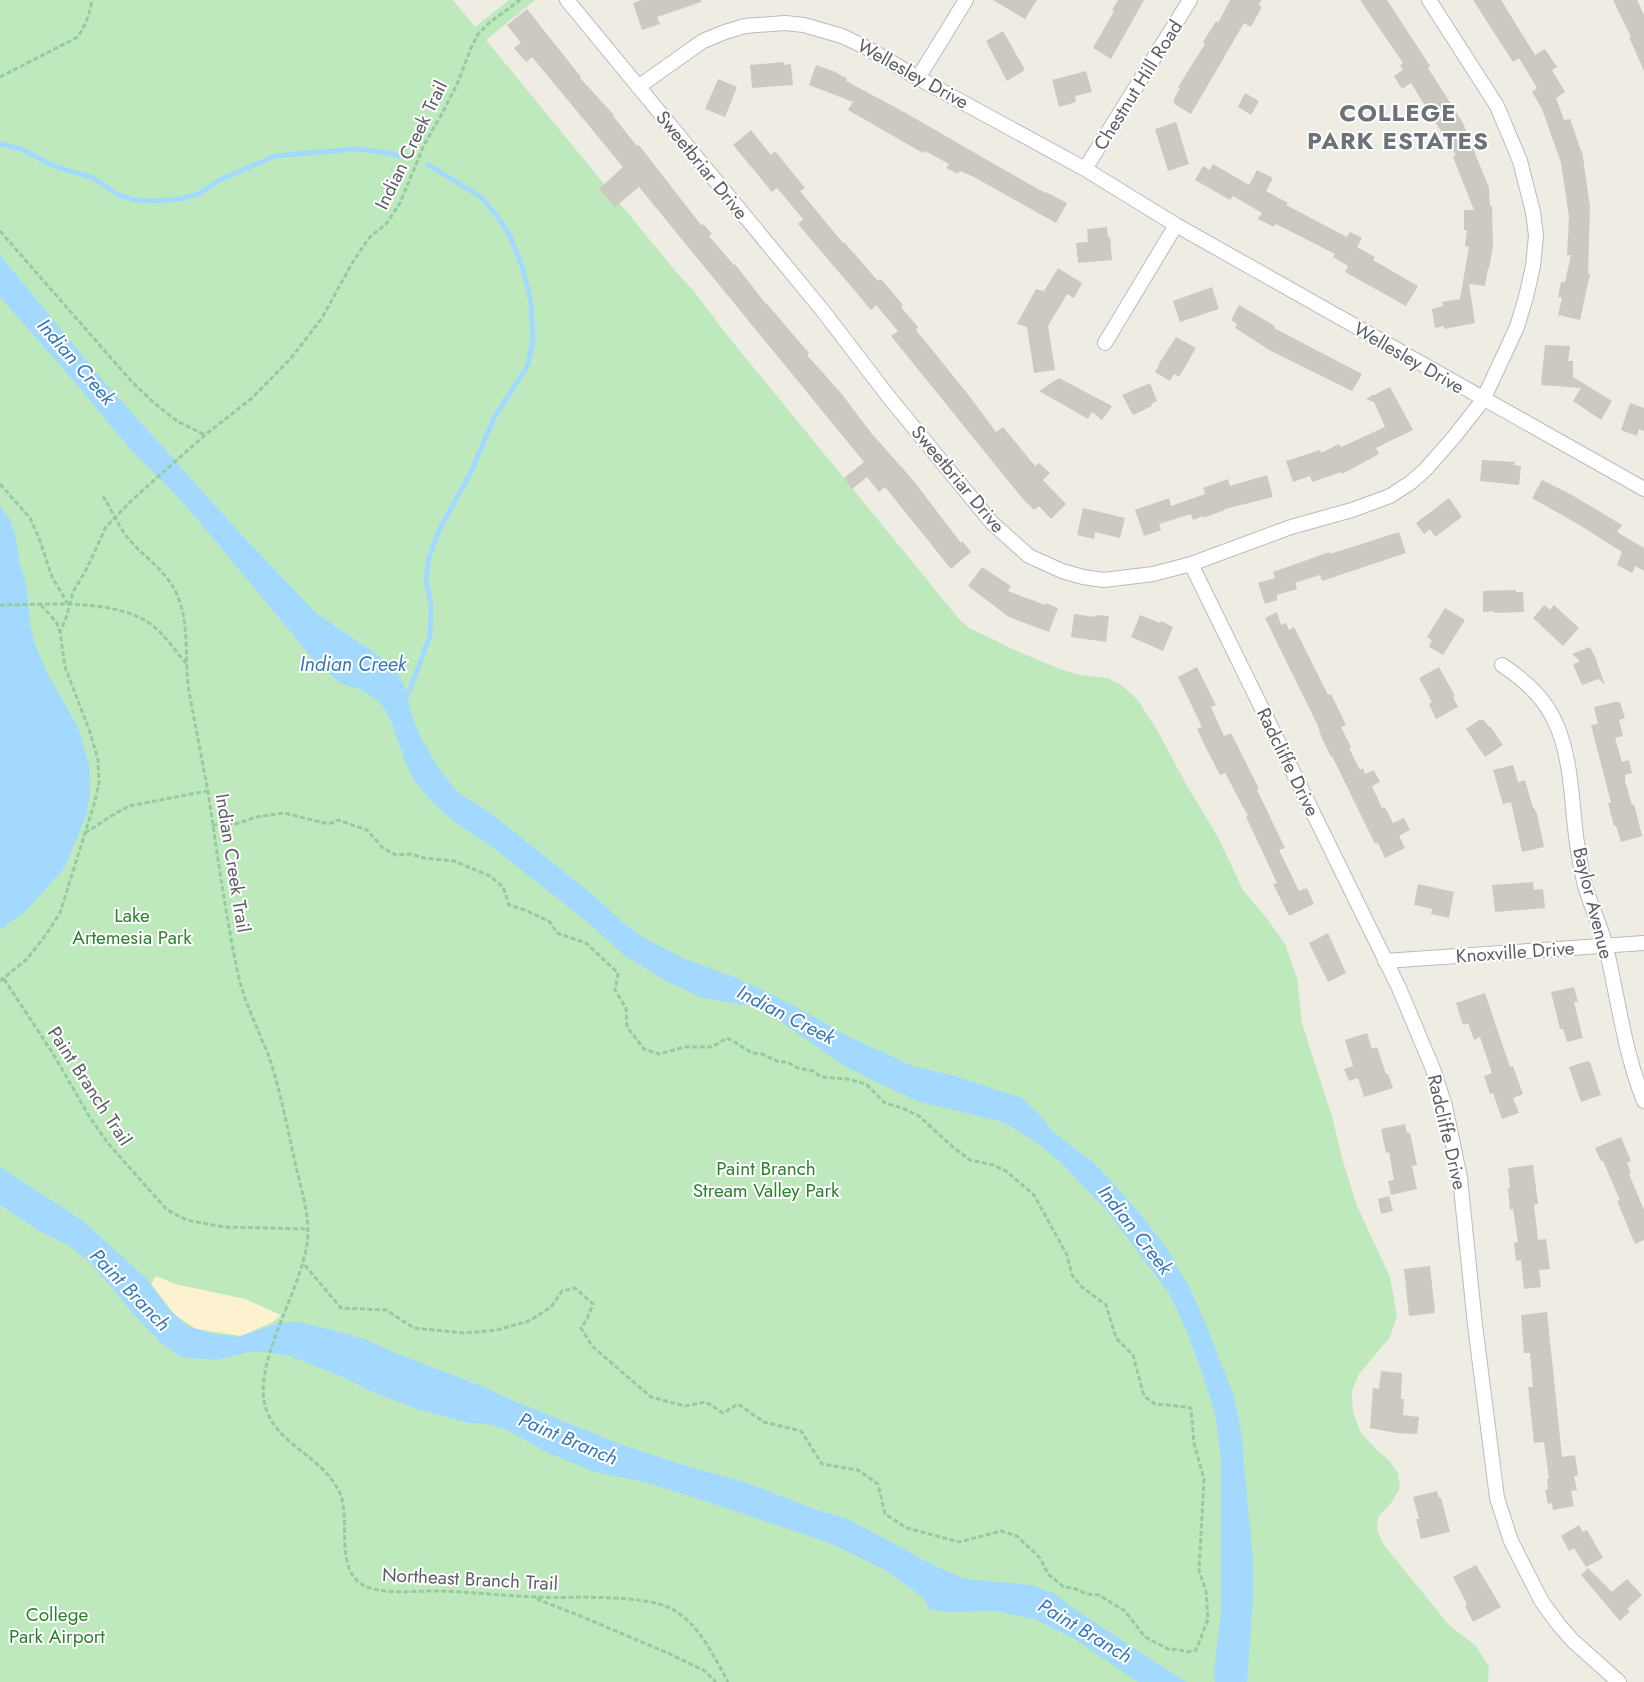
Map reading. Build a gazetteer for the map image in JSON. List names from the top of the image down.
{
  "streets": {
    "street": [
      "Wellesley Drive",
      "Chestnut Hill Road",
      "Sweetbriar Drive",
      "Radcliffe Drive",
      "Baylor Avenue",
      "Knoxville Drive"
    ],
    "path": ["Indian Creek Trail", "Paint Branch Trail", "Northeast Branch Trail"]
  },
  "crossings": [
    ["Wellesley Drive", "Chestnut Hill Road"],
    ["Wellesley Drive", "Sweetbriar Drive"],
    ["Indian Creek Trail", "Paint Branch Trail"],
    ["Indian Creek Trail", "Northeast Branch Trail"],
    ["Sweetbriar Drive", "Radcliffe Drive"],
    ["Radcliffe Drive", "Knoxville Drive"],
    ["Baylor Avenue", "Knoxville Drive"],
    ["Paint Branch Trail", "Northeast Branch Trail"]
  ],
  "districts": ["COLLEGE PARK ESTATES"],
  "water": ["Indian Creek", "Paint Branch"],
  "parks": ["Lake Artemesia Park", "Paint Branch Stream Valley Park", "College Park Airport"]
}
